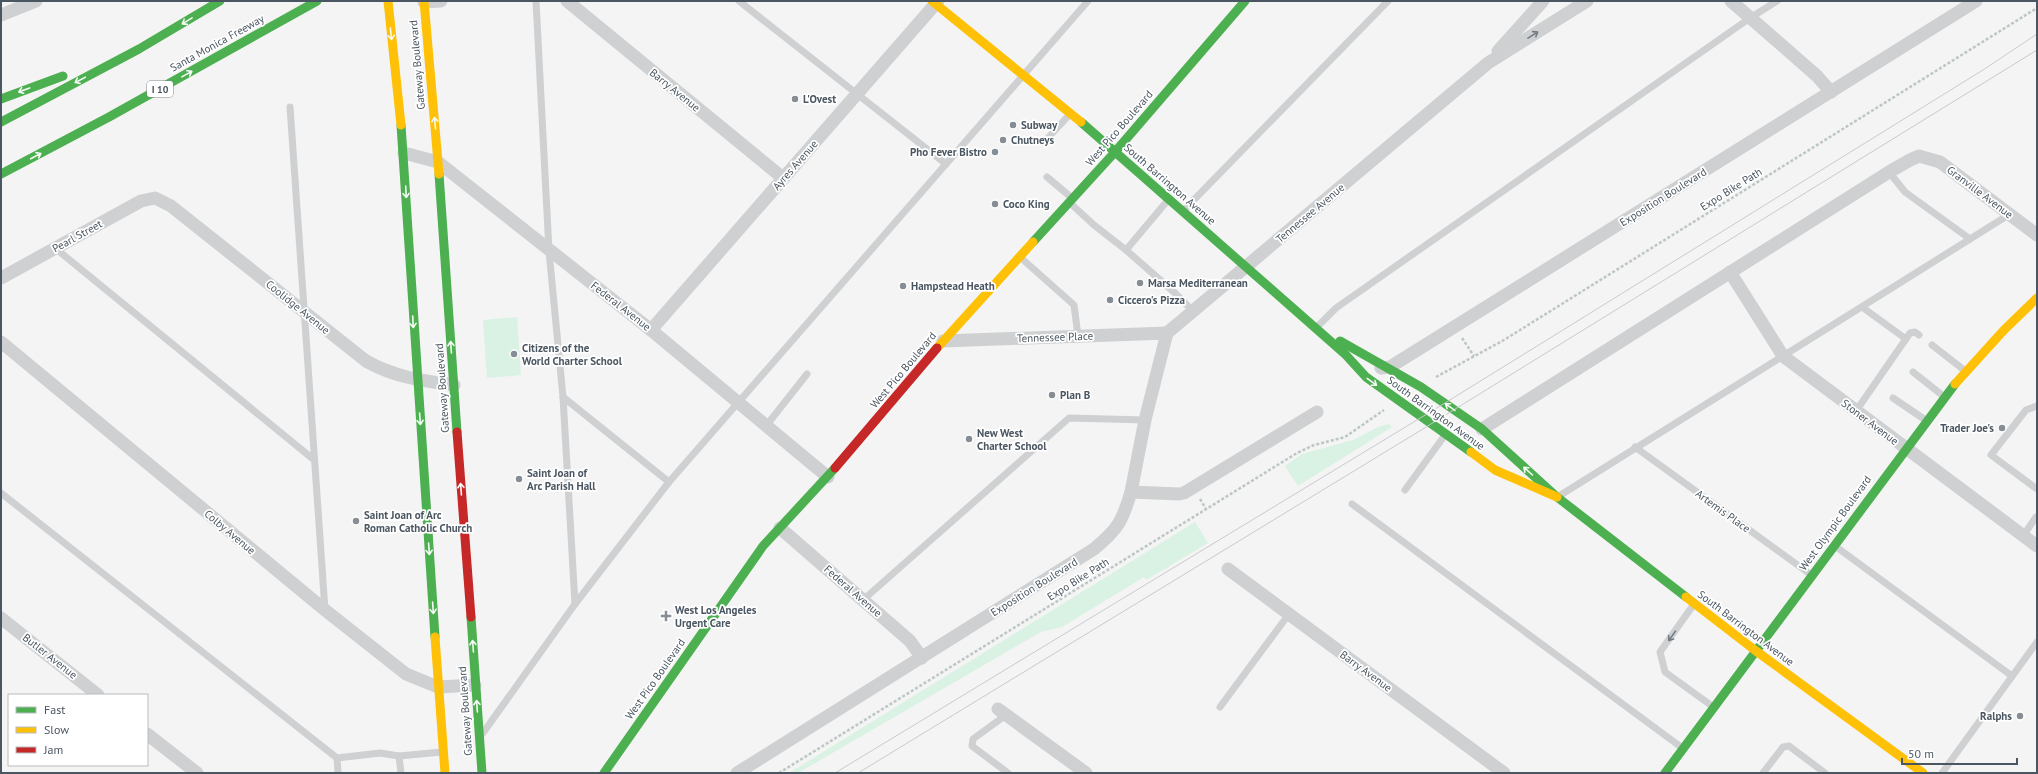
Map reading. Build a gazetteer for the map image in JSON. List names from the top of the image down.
{
  "streets": {
    "main road": [
      "Santa Monica Freeway",
      "Gateway Boulevard",
      "I 10",
      "West Pico Boulevard",
      "South Barrington Avenue",
      "West Olympic Boulevard"
    ],
    "street": [
      "Barry Avenue",
      "Ayres Avenue",
      "Granville Avenue",
      "Exposition Boulevard",
      "Tennessee Avenue",
      "Pearl Street",
      "Federal Avenue",
      "Coolidge Avenue",
      "Tennessee Place",
      "Stoner Avenue",
      "Colby Avenue",
      "Butler Avenue"
    ],
    "lane": ["Artemis Place"],
    "path": ["Expo Bike Path"]
  },
  "crossings": [
    ["Gateway Boulevard", "Federal Avenue"],
    ["Gateway Boulevard", "Coolidge Avenue"],
    ["Gateway Boulevard", "Colby Avenue"],
    ["Barry Avenue", "Ayres Avenue"],
    ["West Pico Boulevard", "South Barrington Avenue"],
    ["West Pico Boulevard", "Federal Avenue"],
    ["West Pico Boulevard", "Tennessee Place"],
    ["Ayres Avenue", "South Barrington Avenue"],
    ["Ayres Avenue", "Federal Avenue"],
    ["South Barrington Avenue", "Exposition Boulevard"],
    ["South Barrington Avenue", "Tennessee Avenue"],
    ["South Barrington Avenue", "West Olympic Boulevard"],
    ["Exposition Boulevard", "Federal Avenue"],
    ["Tennessee Avenue", "Tennessee Place"],
    ["Pearl Street", "Coolidge Avenue"],
    ["Stoner Avenue", "West Olympic Boulevard"],
    ["Artemis Place", "West Olympic Boulevard"]
  ],
  "places": {
    "other": [
      "L'Ovest",
      "Subway",
      "Chutneys",
      "Pho Fever Bistro",
      "Coco King",
      "Marsa Mediterranean",
      "Hampstead Heath",
      "Ciccero's Pizza",
      "Citizens of the World Charter School",
      "Plan B",
      "Trader Joe's",
      "New West Charter School",
      "Saint Joan of Arc Parish Hall",
      "Saint Joan of Arc Roman Catholic Church",
      "Ralphs"
    ],
    "health": ["West Los Angeles Urgent Care"]
  },
  "legend": ["Fast", "Slow", "Jam"],
  "scale_bar": "50 m"
}
